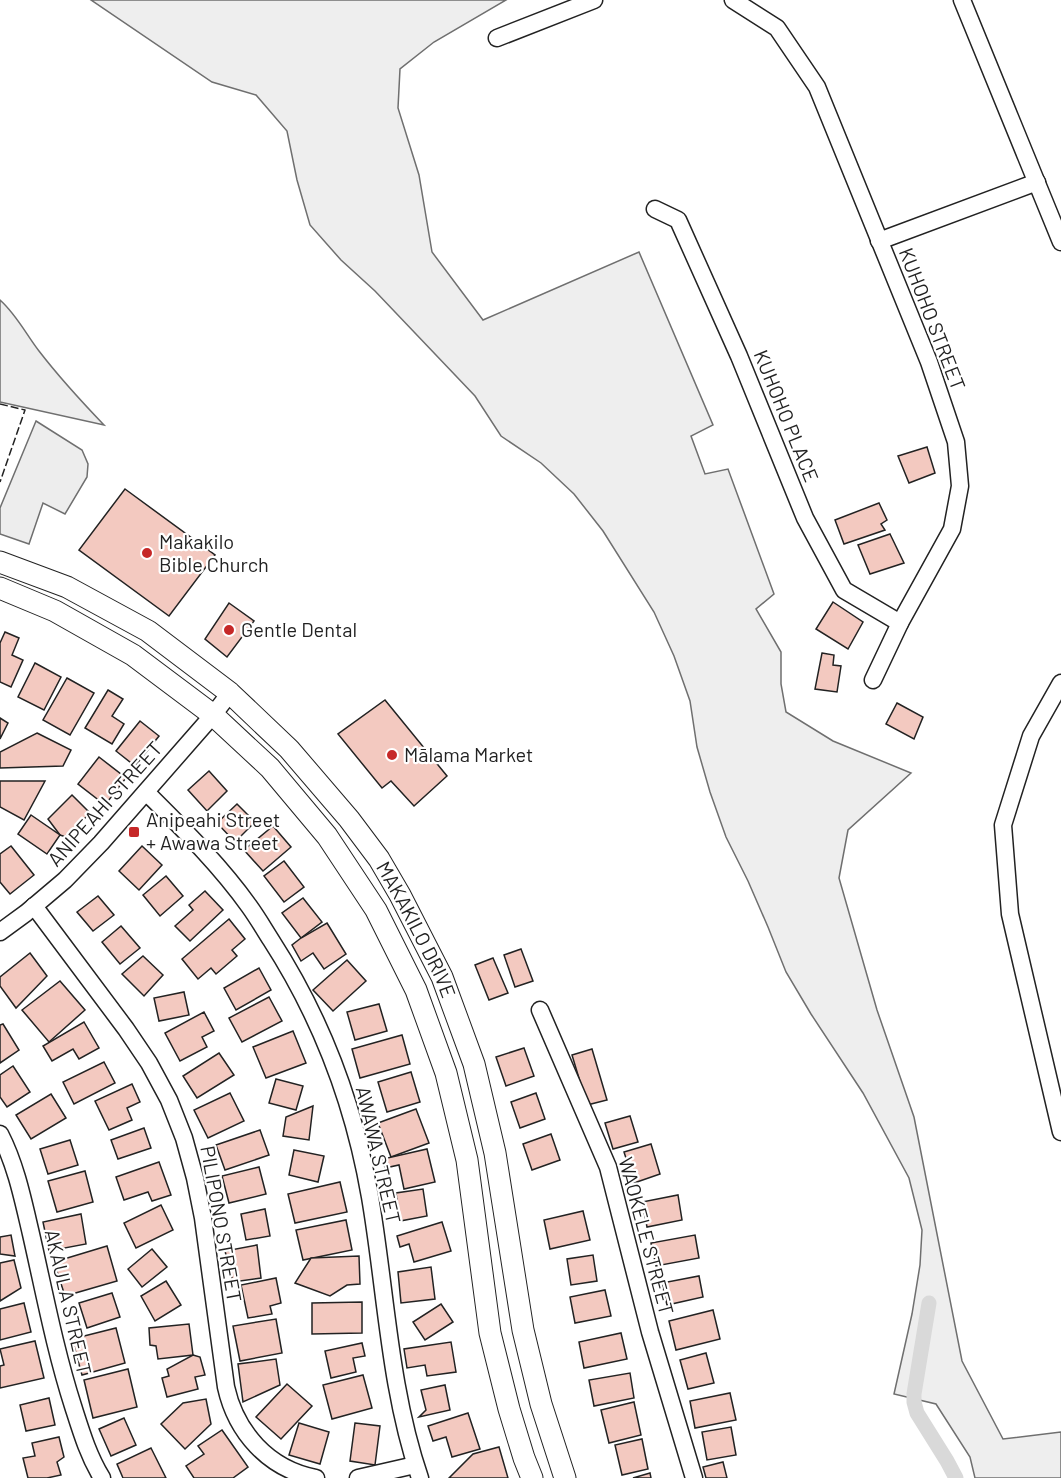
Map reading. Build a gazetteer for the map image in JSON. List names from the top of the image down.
{
  "streets": {
    "main road": ["MAKAKILO DRIVE"],
    "street": [
      "KUHOHO STREET",
      "KUHOHO PLACE",
      "ANIPEAHI STREET",
      "AWAWA STREET",
      "PILIPONO STREET",
      "WAOKELE STREET",
      "AKAULA STREET"
    ]
  },
  "crossings": [
    ["KUHOHO STREET", "KUHOHO PLACE"],
    ["ANIPEAHI STREET", "MAKAKILO DRIVE"],
    ["ANIPEAHI STREET", "AWAWA STREET"],
    ["ANIPEAHI STREET", "PILIPONO STREET"]
  ],
  "places": {
    "other": ["Makakilo Bible Church", "Gentle Dental", "Mālama Market"],
    "transit": ["Anipeahi Street + Awawa Street"]
  }
}
